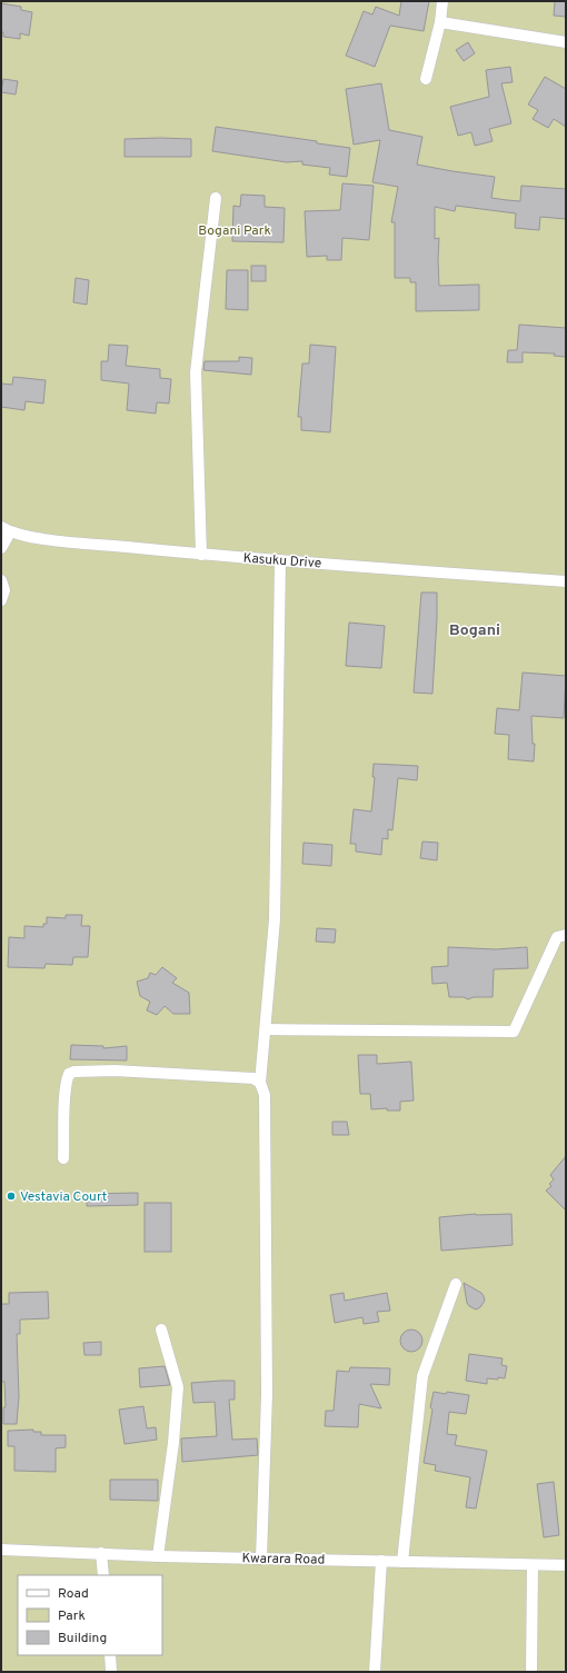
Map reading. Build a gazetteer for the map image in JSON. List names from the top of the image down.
{
  "streets": {
    "street": ["Kasuku Drive", "Kwarara Road"]
  },
  "districts": ["Bogani"],
  "parks": ["Bogani Park"],
  "places": ["Vestavia Court"],
  "legend": ["Road", "Park", "Building"]
}
